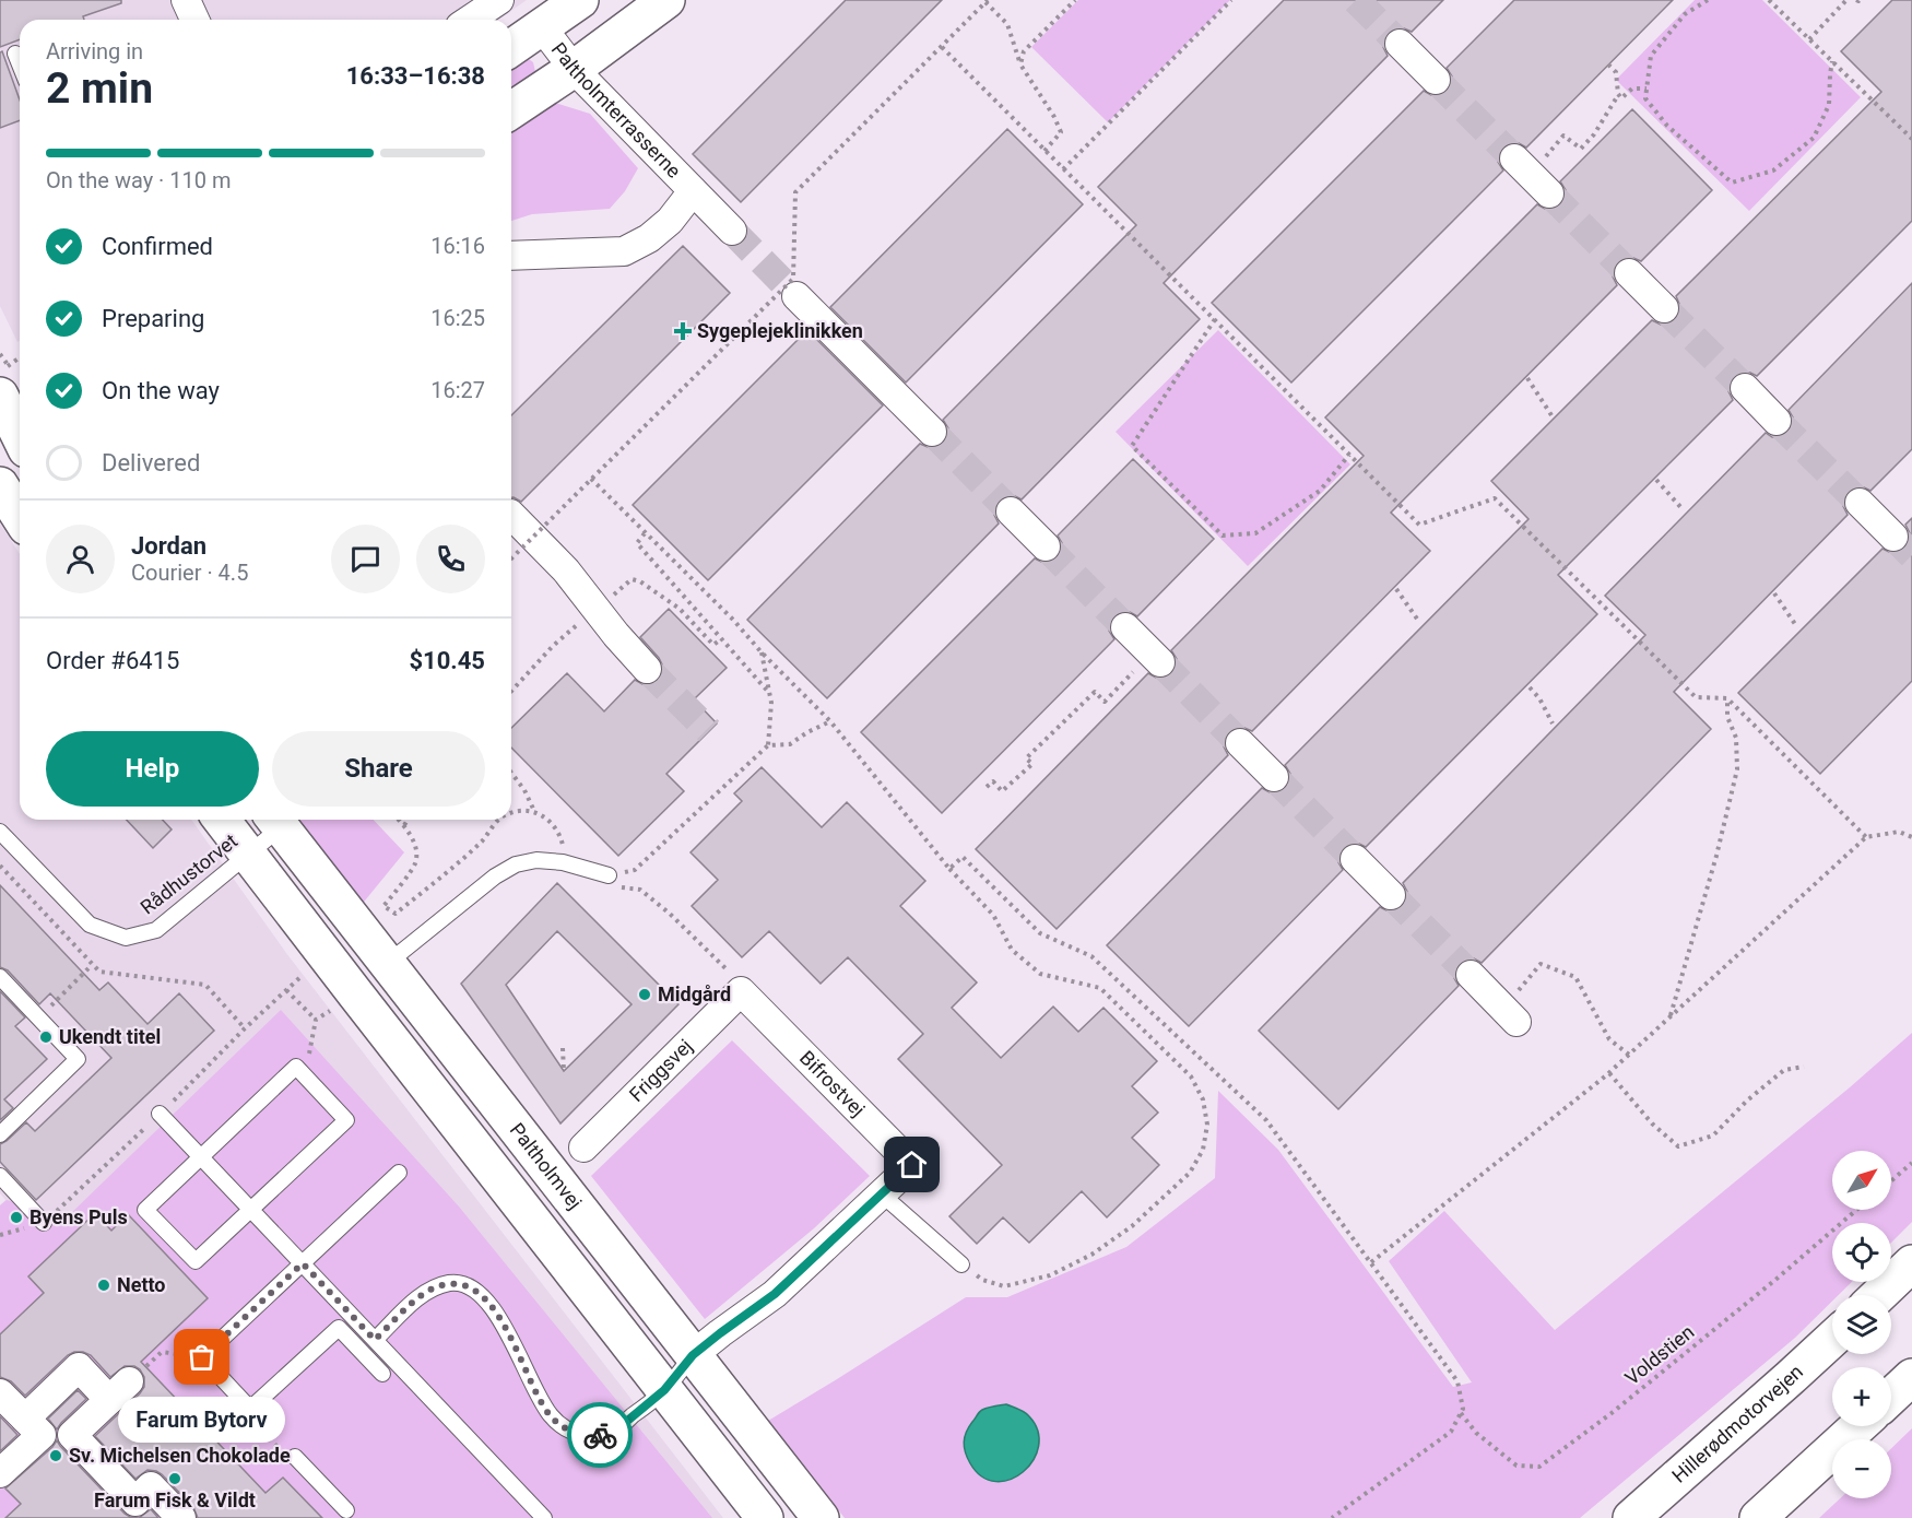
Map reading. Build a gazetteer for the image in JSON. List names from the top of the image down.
{
  "streets": {
    "main road": ["Paltholmvej", "Hillerødmotorvejen"],
    "street": ["Paltholmterrasserne", "Friggsvej", "Bifrostvej"],
    "lane": ["Rådhustorvet"],
    "path": ["Voldstien"]
  },
  "crossings": [
    ["Rådhustorvet", "Paltholmvej"],
    ["Friggsvej", "Bifrostvej"],
    ["Bifrostvej", "Paltholmvej"]
  ],
  "places": {
    "health": ["Sygeplejeklinikken"],
    "other": [
      "Midgård",
      "Ukendt titel",
      "Byens Puls",
      "Netto",
      "Farum Bytorv",
      "Sv. Michelsen Chokolade",
      "Farum Fisk & Vildt"
    ]
  },
  "north": "top right",
  "page": {
    "heading": ["2 min", "Arriving in", "16:33–16:38"],
    "panel": [
      "Jordan",
      "Courier · 4.5",
      "Order #6415",
      "$10.45"
    ],
    "bar": "On the way · 110 m",
    "list": [
      ["Confirmed", "16:16"],
      ["Preparing", "16:25"],
      ["On the way", "16:27"],
      "Delivered"
    ],
    "buttons": ["Help", "Share"],
    "map_buttons": ["+", "−"],
    "bubble": "Farum Bytorv"
  }
}
